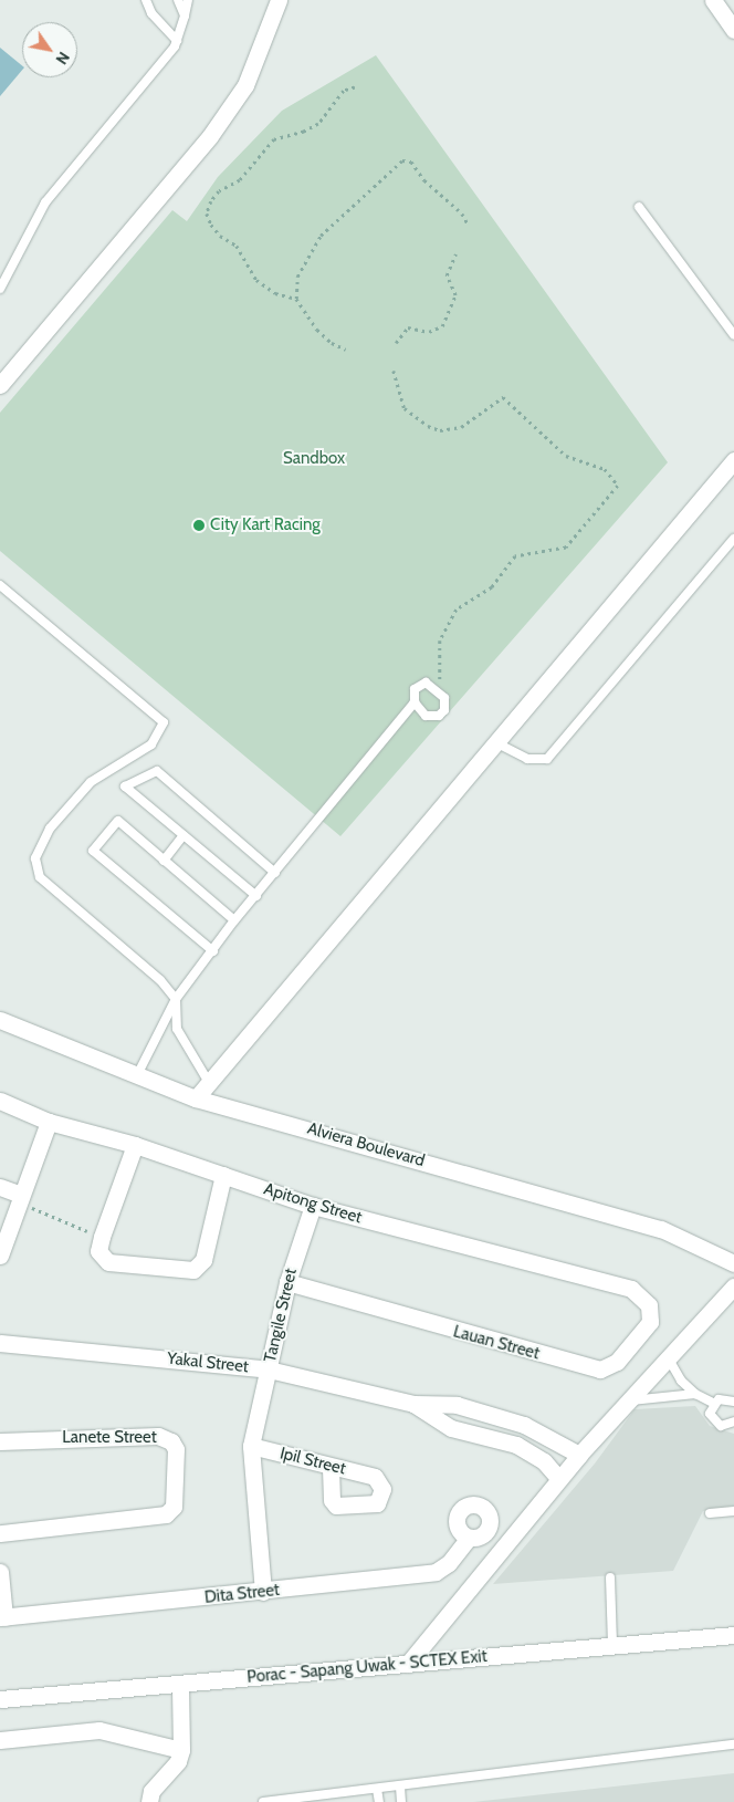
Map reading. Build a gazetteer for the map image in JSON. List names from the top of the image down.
{
  "streets": {
    "street": [
      "Alviera Boulevard",
      "Apitong Street",
      "Tangile Street",
      "Lauan Street",
      "Yakal Street",
      "Lanete Street",
      "Ipil Street",
      "Dita Street",
      "Porac - Sapang Uwak - SCTEX Exit"
    ]
  },
  "crossings": [
    ["Apitong Street", "Tangile Street"],
    ["Apitong Street", "Lauan Street"],
    ["Tangile Street", "Lauan Street"],
    ["Tangile Street", "Yakal Street"],
    ["Tangile Street", "Ipil Street"],
    ["Tangile Street", "Dita Street"]
  ],
  "parks": ["Sandbox"],
  "places": ["City Kart Racing"],
  "north": "bottom right"
}
